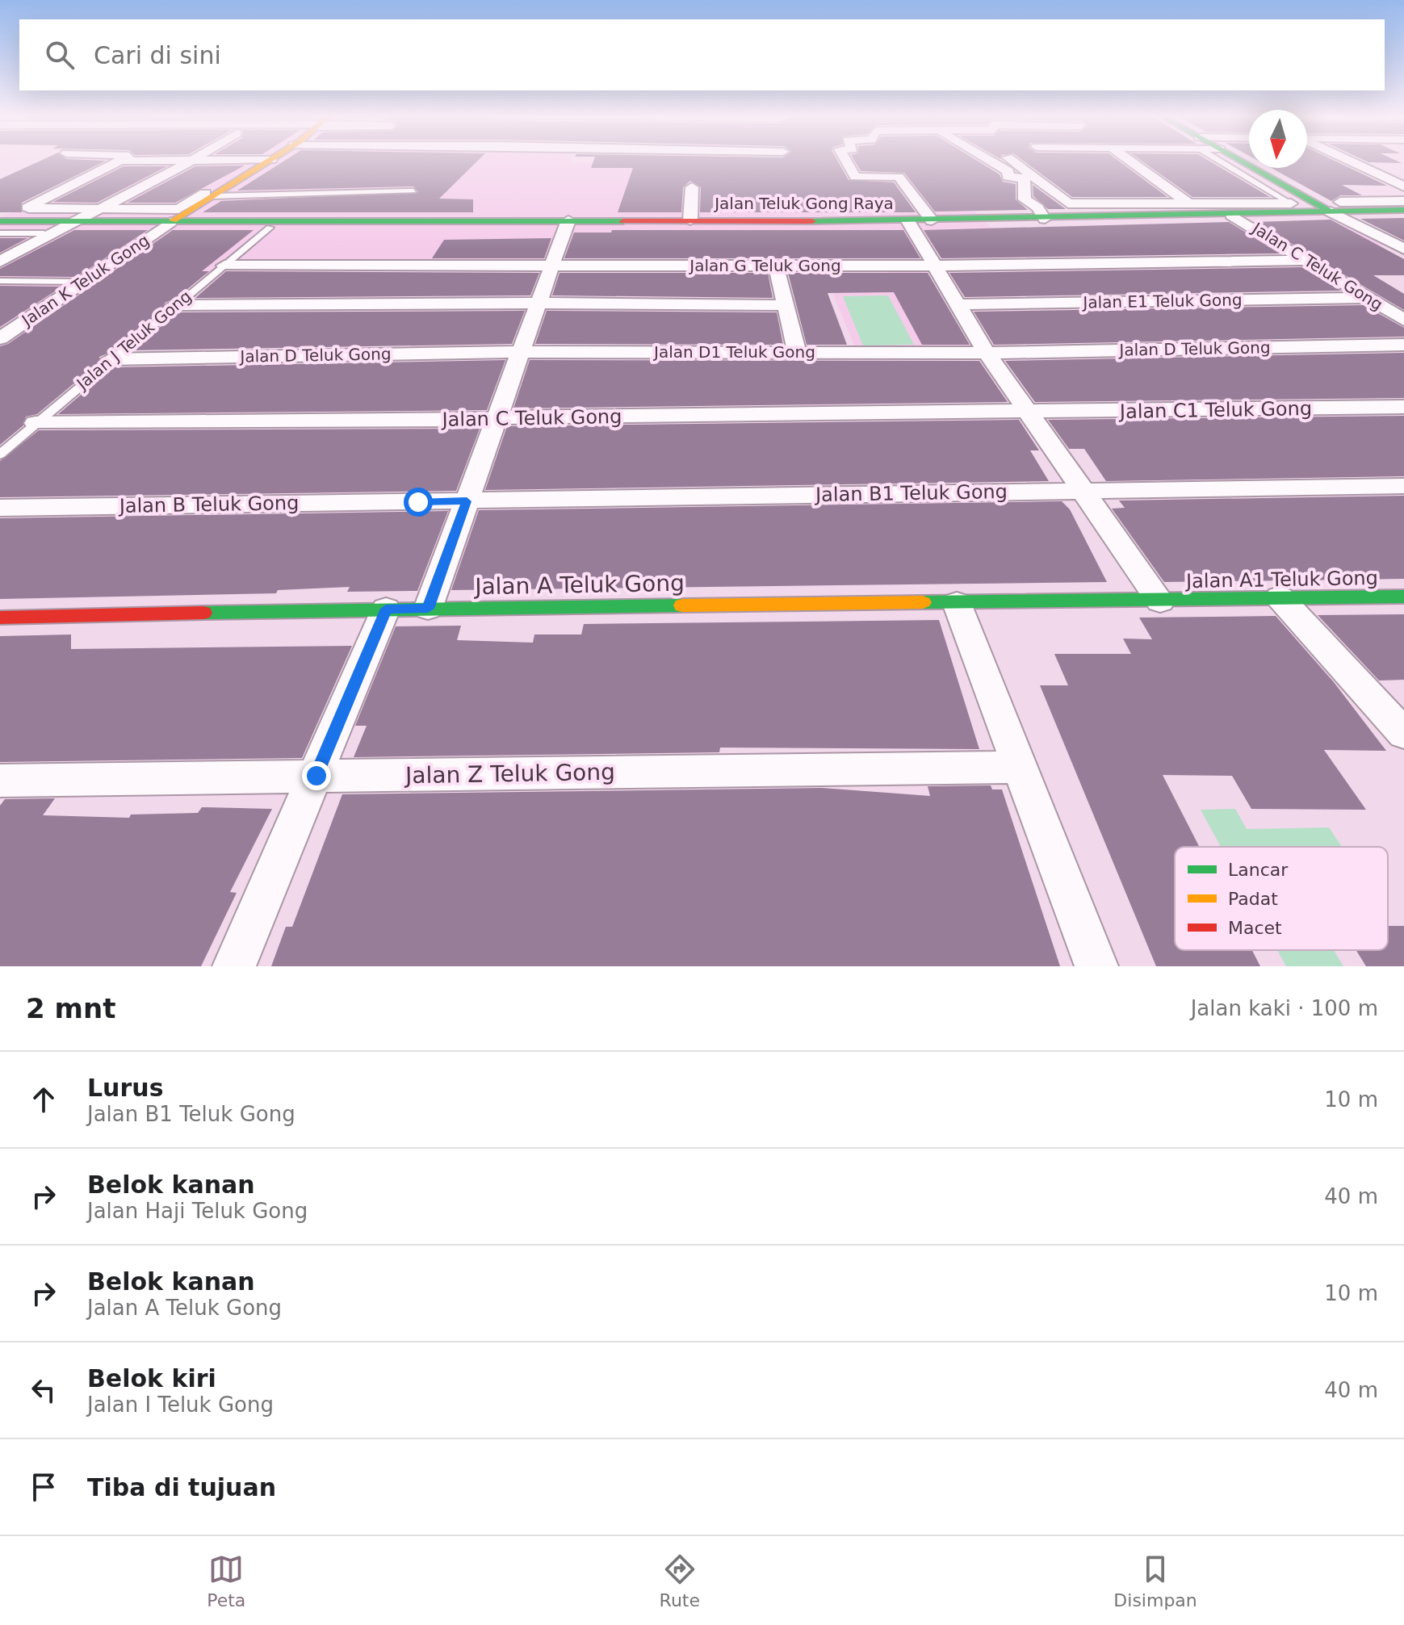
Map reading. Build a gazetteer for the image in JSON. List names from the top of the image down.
{
  "streets": {
    "street": [
      "Jalan Teluk Gong Raya",
      "Jalan G Teluk Gong",
      "Jalan C Teluk Gong",
      "Jalan K Teluk Gong",
      "Jalan E1 Teluk Gong",
      "Jalan D Teluk Gong",
      "Jalan D1 Teluk Gong",
      "Jalan C1 Teluk Gong",
      "Jalan B1 Teluk Gong",
      "Jalan B Teluk Gong",
      "Jalan A1 Teluk Gong",
      "Jalan A Teluk Gong",
      "Jalan Z Teluk Gong"
    ],
    "lane": ["Jalan J Teluk Gong"]
  },
  "crossings": [
    ["Jalan Teluk Gong Raya", "Jalan C Teluk Gong"],
    ["Jalan Teluk Gong Raya", "Jalan K Teluk Gong"],
    ["Jalan G Teluk Gong", "Jalan C Teluk Gong"],
    ["Jalan G Teluk Gong", "Jalan J Teluk Gong"],
    ["Jalan C Teluk Gong", "Jalan E1 Teluk Gong"],
    ["Jalan C Teluk Gong", "Jalan J Teluk Gong"],
    ["Jalan C Teluk Gong", "Jalan C1 Teluk Gong"],
    ["Jalan J Teluk Gong", "Jalan D Teluk Gong"],
    ["Jalan D Teluk Gong", "Jalan D1 Teluk Gong"],
    ["Jalan B1 Teluk Gong", "Jalan B Teluk Gong"],
    ["Jalan A1 Teluk Gong", "Jalan A Teluk Gong"]
  ],
  "legend": ["Lancar", "Padat", "Macet"],
  "north": "bottom",
  "page": {
    "search": "Cari di sini",
    "heading": ["2 mnt", "Jalan kaki · 100 m"],
    "list": [
      ["Lurus", "Jalan B1 Teluk Gong", "10 m"],
      ["Belok kanan", "Jalan Haji Teluk Gong", "40 m"],
      ["Belok kanan", "Jalan A Teluk Gong", "10 m"],
      ["Belok kiri", "Jalan I Teluk Gong", "40 m"],
      "Tiba di tujuan"
    ],
    "nav": ["Peta", "Rute", "Disimpan"]
  }
}
